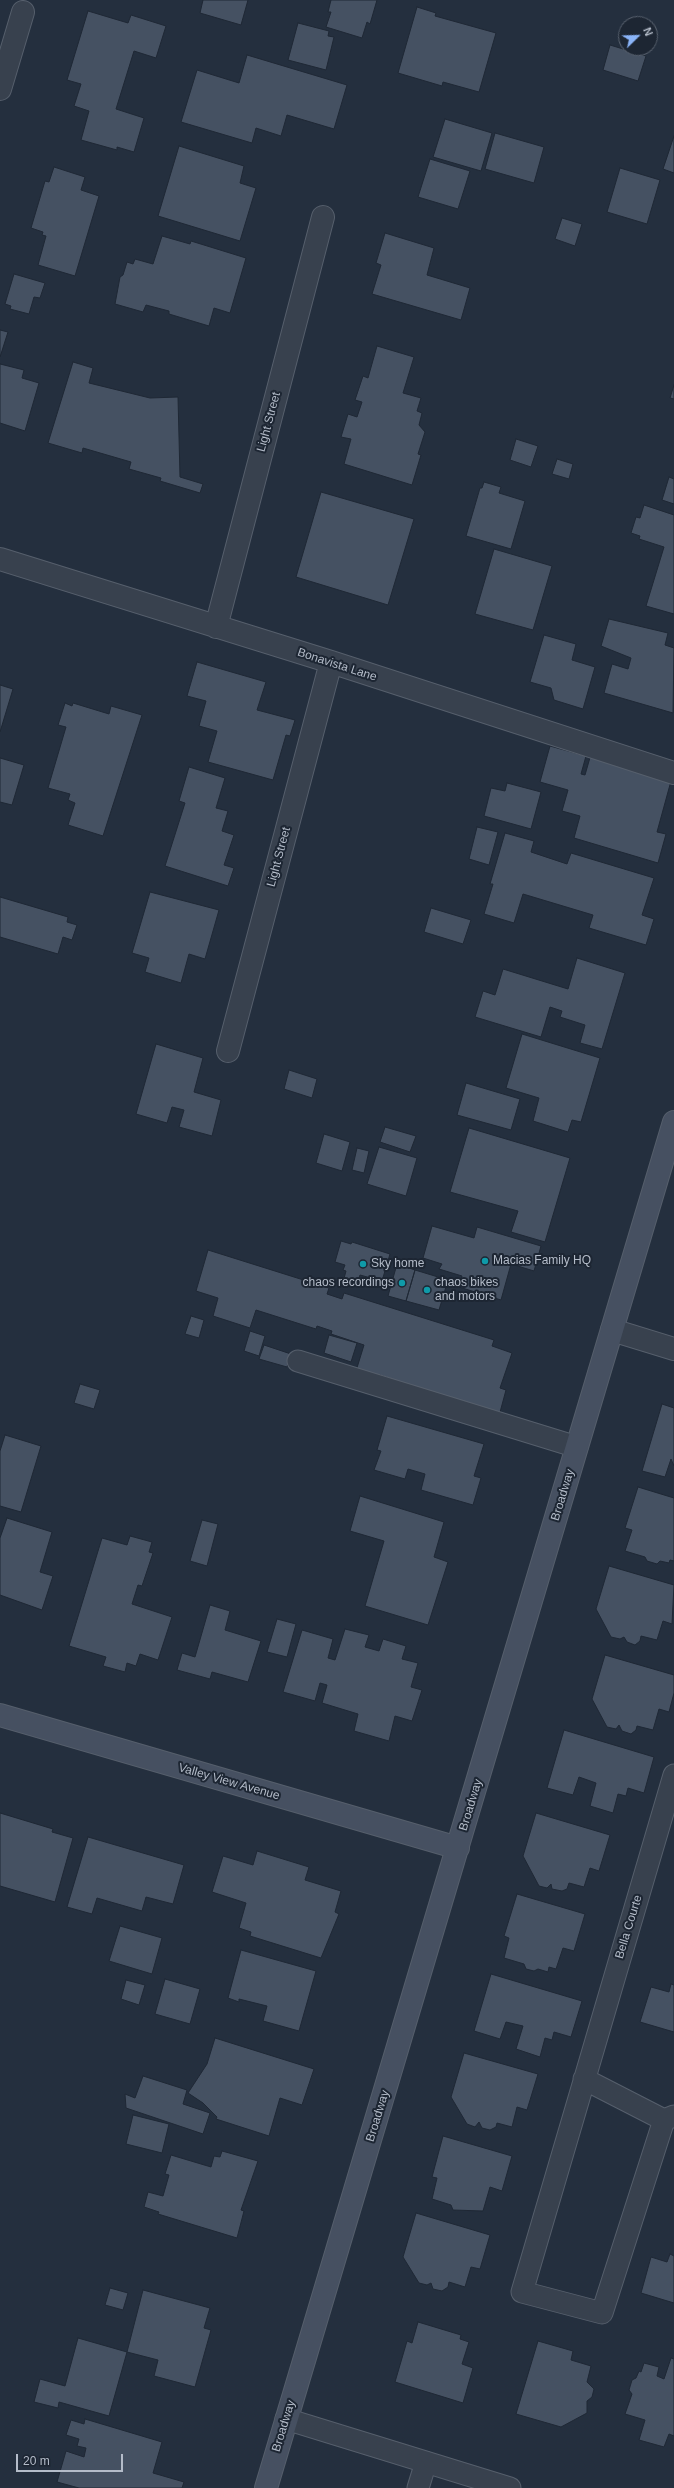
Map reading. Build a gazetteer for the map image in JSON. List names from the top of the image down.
{
  "streets": {
    "street": [
      "Light Street",
      "Bonavista Lane",
      "Broadway",
      "Valley View Avenue"
    ],
    "lane": ["Bella Courte"]
  },
  "crossings": [
    ["Light Street", "Bonavista Lane"],
    ["Broadway", "Valley View Avenue"]
  ],
  "places": [
    "Macias Family HQ",
    "Sky home",
    "chaos recordings",
    "chaos bikes and motors"
  ],
  "scale_bar": "20 m",
  "north": "top right"
}
